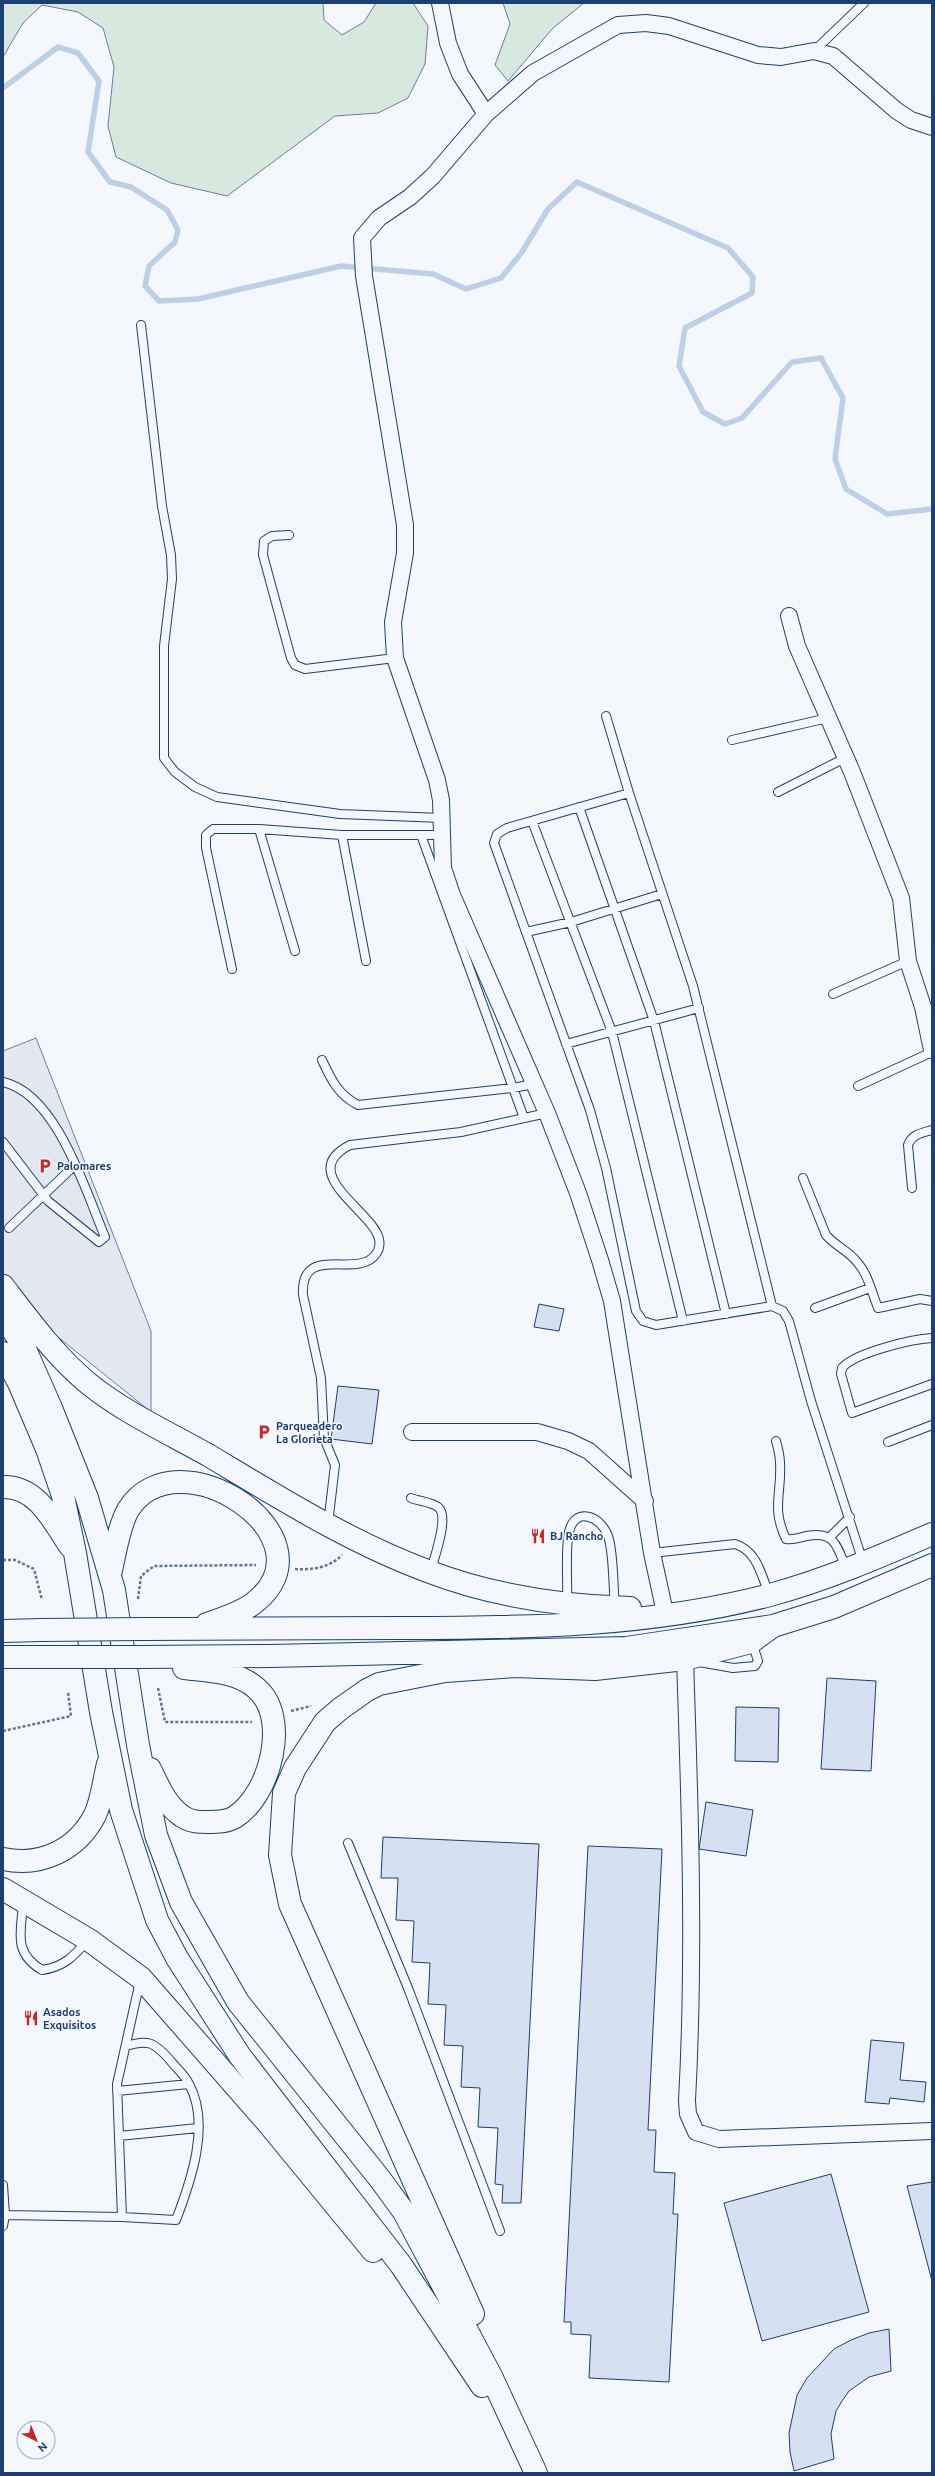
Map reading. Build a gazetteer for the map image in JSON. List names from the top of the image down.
{
  "places": {
    "parking": ["Palomares", "Parqueadero La Glorieta"],
    "restaurant": ["BJ Rancho", "Asados Exquisitos"]
  },
  "north": "bottom right"
}
